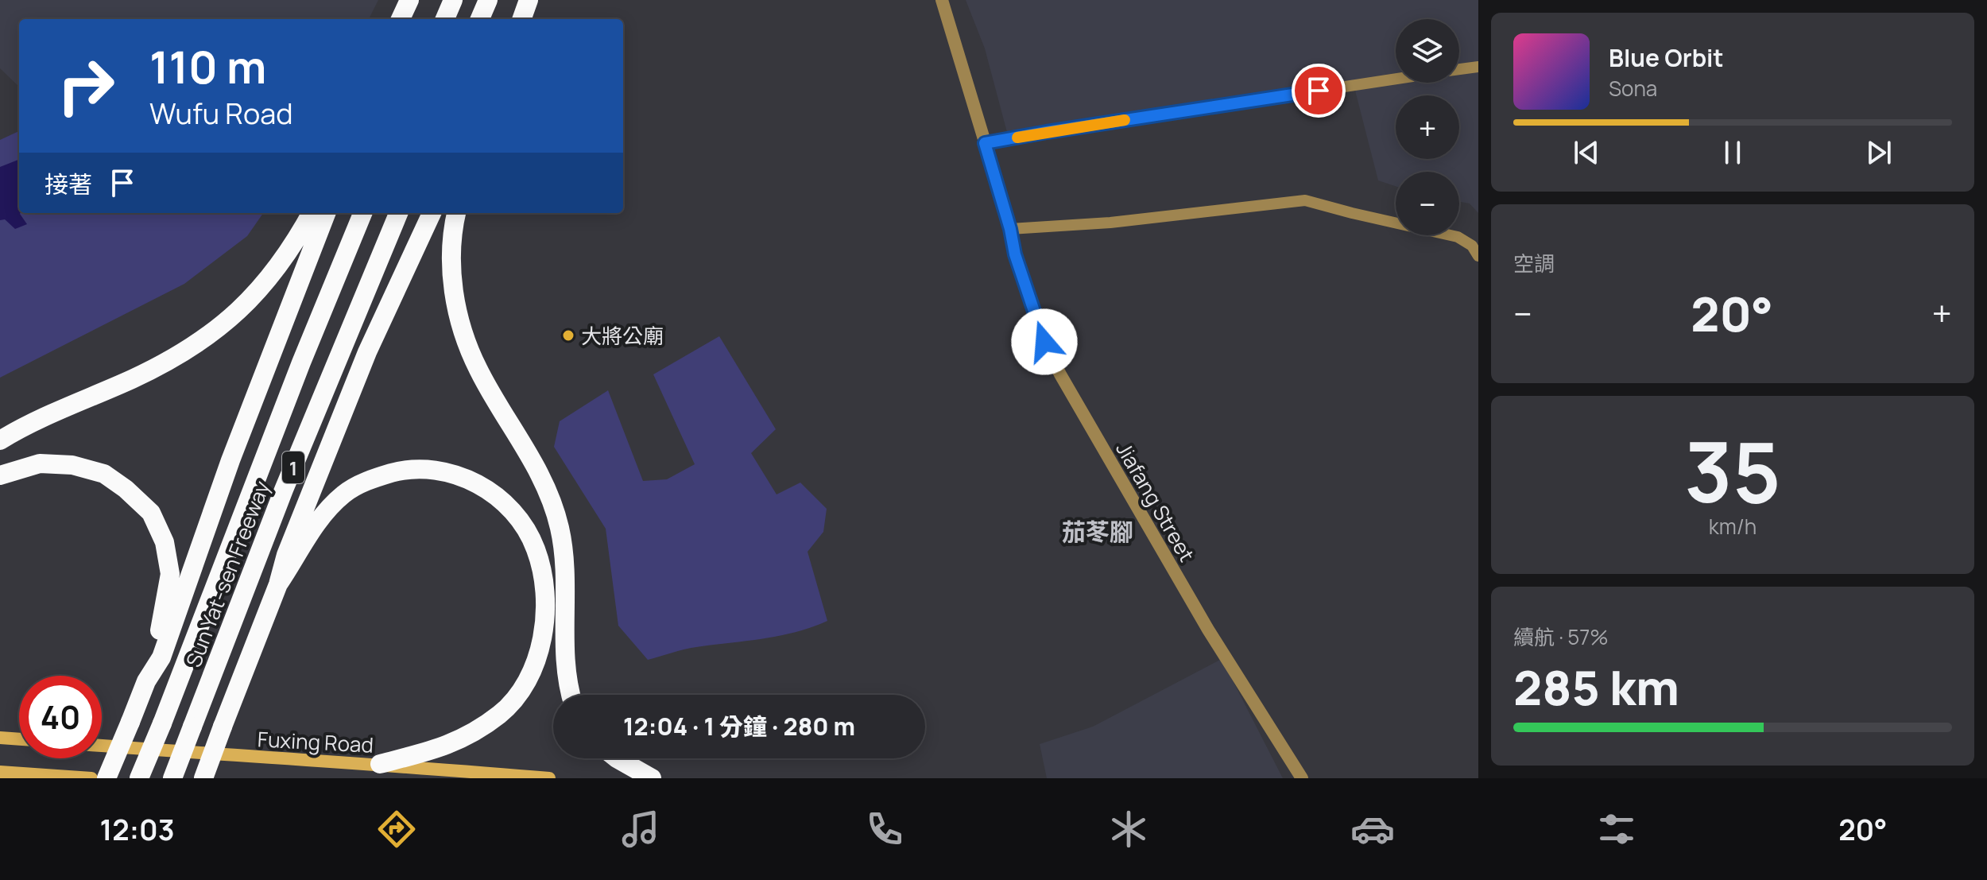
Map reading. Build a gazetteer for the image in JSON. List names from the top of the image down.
{
  "streets": {
    "highway": ["1", "Sun Yat-sen Freeway"],
    "main road": ["Fuxing Road"],
    "street": ["Jiafang Street"]
  },
  "districts": ["茄苳腳"],
  "places": ["大將公廟"],
  "page": {
    "map_buttons": ["+", "−"],
    "turn": ["110 m", "Wufu Road"],
    "song": ["Blue Orbit", "Sona"],
    "then": "接著",
    "tile": [
      "空調",
      ["35", "km/h"],
      ["續航 · 57%", "285 km"]
    ],
    "heat": ["−", "20°", "+"],
    "limit": "40",
    "trip": "12:04 · 1 分鐘 · 280 m",
    "tabs": ["12:03", "20°"]
  }
}
